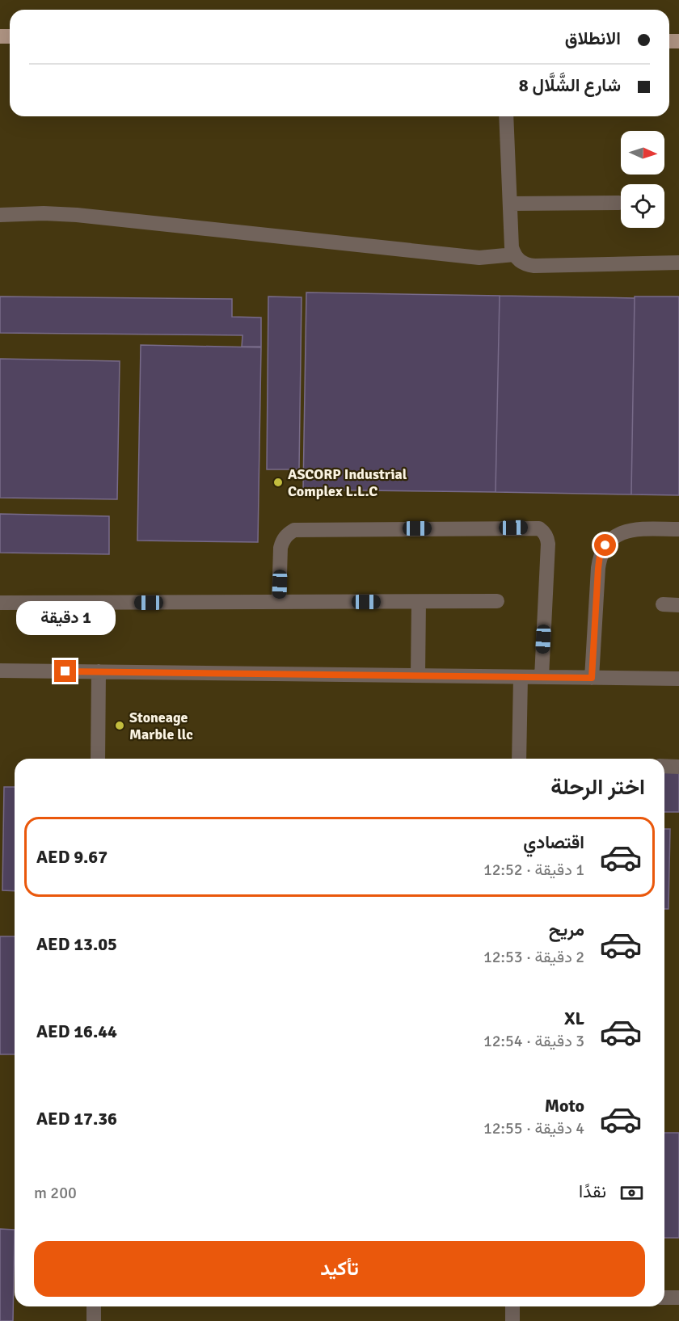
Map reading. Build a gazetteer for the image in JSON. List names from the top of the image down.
{
  "places": ["ASCORP Industrial Complex L.L.C", "Stoneage Marble llc"],
  "north": "right",
  "page": {
    "banner": ["الانطلاق", "شارع الشَّلَّال 8"],
    "bubble": "1 دقيقة",
    "heading": "اختر الرحلة",
    "list": [
      {
        "name": "اقتصادي",
        "note": "1 دقيقة · 12:52",
        "value": "AED 9.67"
      },
      {
        "name": "مريح",
        "note": "2 دقيقة · 12:53",
        "value": "AED 13.05"
      },
      {
        "name": "XL",
        "note": "3 دقيقة · 12:54",
        "value": "AED 16.44"
      },
      {
        "name": "Moto",
        "note": "4 دقيقة · 12:55",
        "value": "AED 17.36"
      }
    ],
    "pay": ["نقدًا", "200 m"],
    "buttons": "تأكيد"
  }
}
